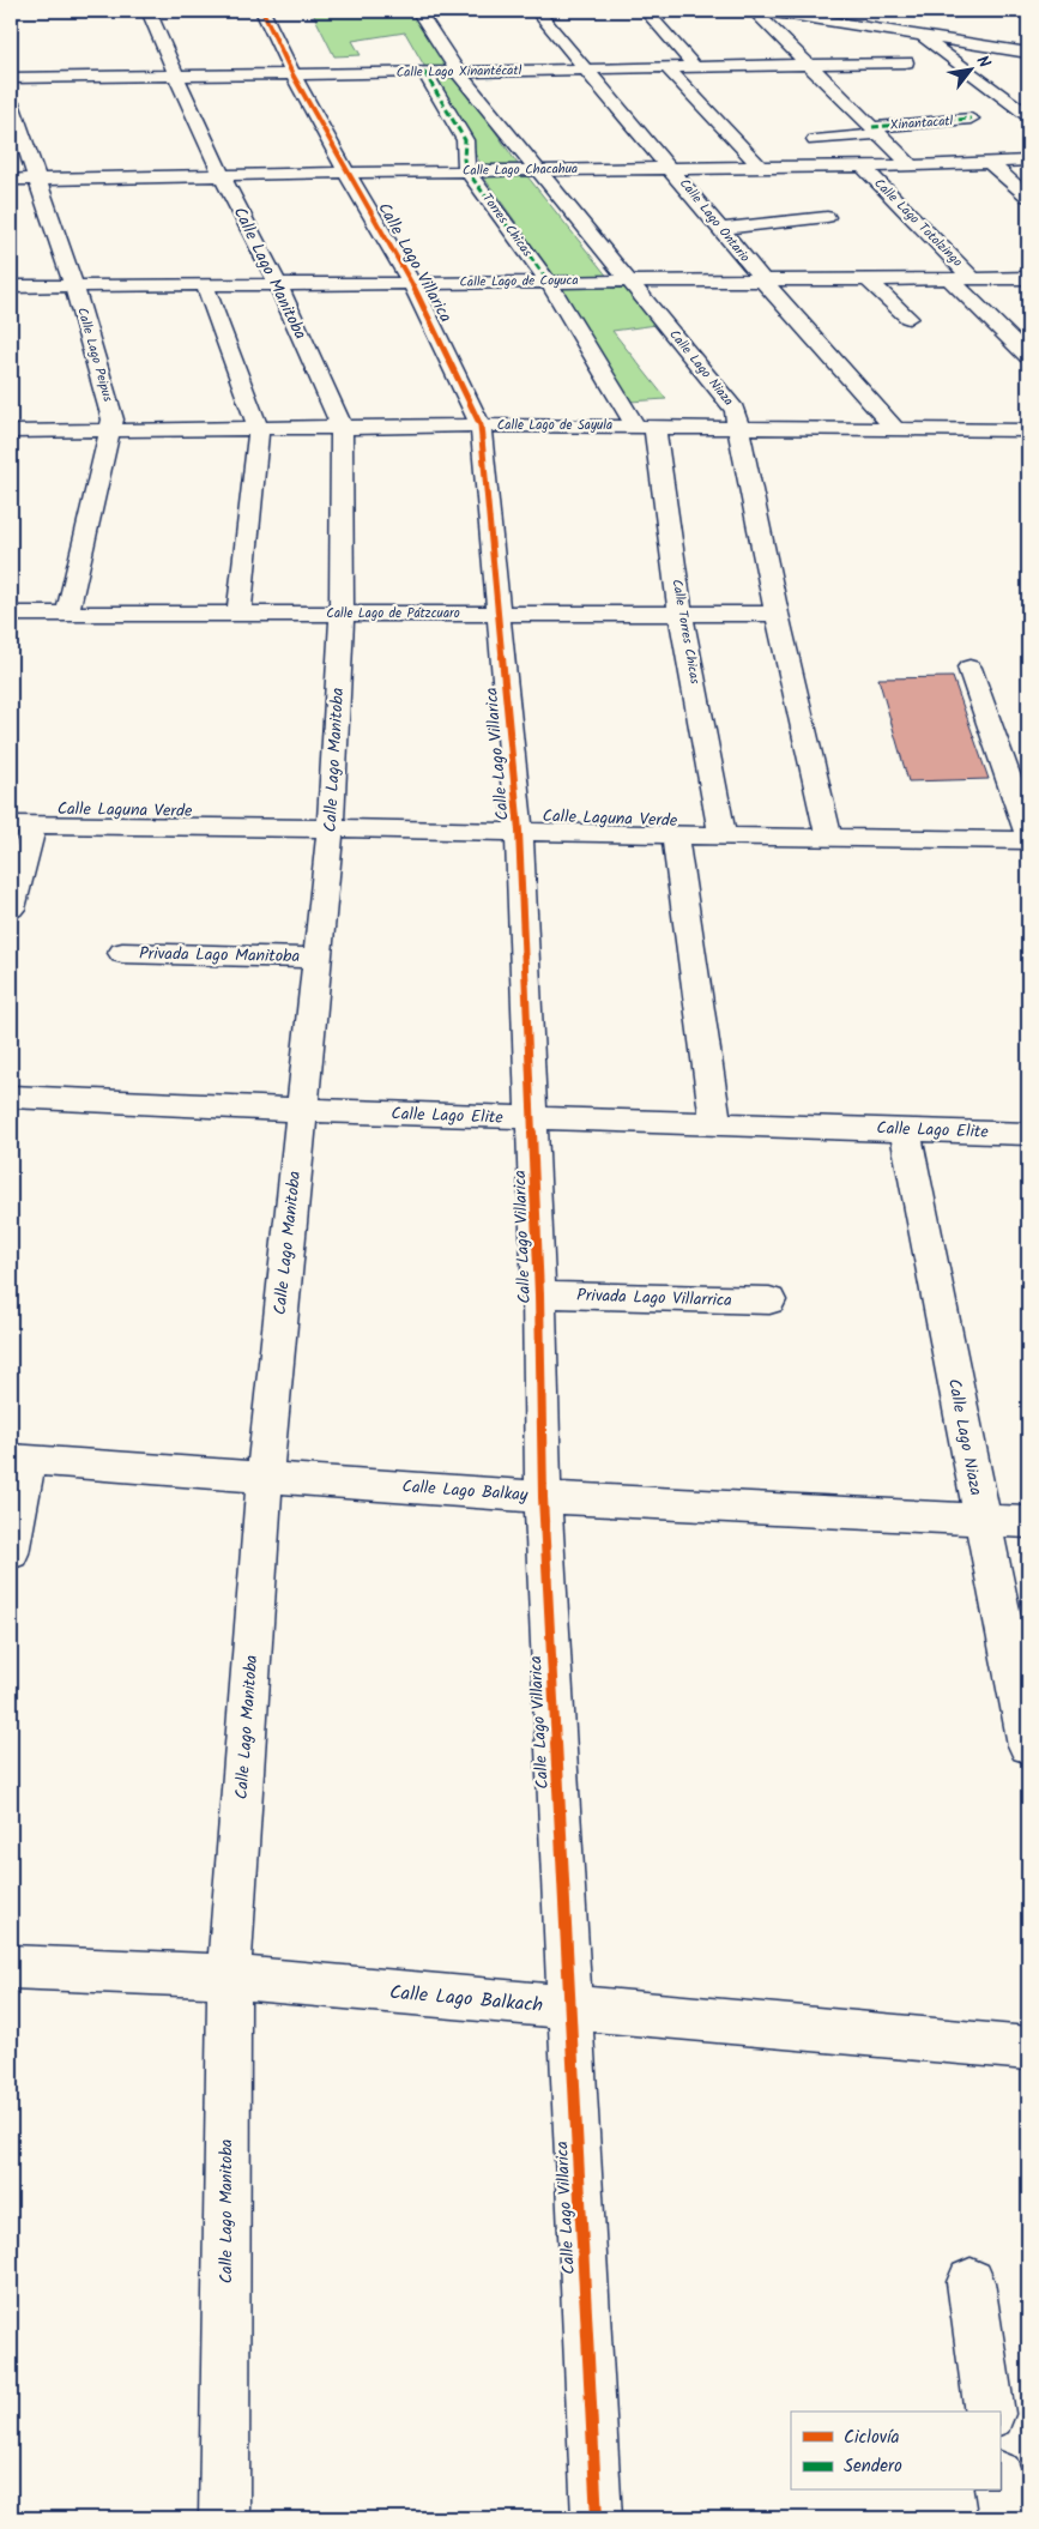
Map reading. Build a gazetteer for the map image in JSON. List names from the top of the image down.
{
  "streets": {
    "street": [
      "Calle Lago Xinantécatl",
      "Xinantacatl",
      "Calle Lago Chacahua",
      "Calle Lago Ontario",
      "Calle Lago Totolzingo",
      "Torres Chicas",
      "Calle Lago Villarica",
      "Calle Lago Manitoba",
      "Calle Lago de Coyuca",
      "Calle Lago Peipus",
      "Calle Lago Niaza",
      "Calle Lago de Sayula",
      "Calle Lago de Pátzcuaro",
      "Calle Torres Chicas",
      "Calle Laguna Verde",
      "Privada Lago Manitoba",
      "Calle Lago Elite",
      "Privada Lago Villarrica",
      "Calle Lago Balkay",
      "Calle Lago Balkach"
    ]
  },
  "crossings": [
    ["Calle Lago Xinantécatl", "Calle Lago Ontario"],
    ["Calle Lago Xinantécatl", "Calle Lago Villarica"],
    ["Calle Lago Xinantécatl", "Calle Lago Manitoba"],
    ["Calle Lago Xinantécatl", "Calle Lago Niaza"],
    ["Calle Lago Chacahua", "Calle Lago Ontario"],
    ["Calle Lago Chacahua", "Calle Lago Totolzingo"],
    ["Calle Lago Chacahua", "Torres Chicas"],
    ["Calle Lago Chacahua", "Calle Lago Villarica"],
    ["Calle Lago Chacahua", "Calle Lago Manitoba"],
    ["Calle Lago Chacahua", "Calle Lago Peipus"],
    ["Calle Lago Chacahua", "Calle Lago Niaza"],
    ["Calle Lago Ontario", "Calle Lago de Coyuca"],
    ["Calle Lago Ontario", "Calle Lago de Sayula"],
    ["Calle Lago Totolzingo", "Calle Lago de Coyuca"],
    ["Torres Chicas", "Calle Lago de Coyuca"],
    ["Torres Chicas", "Calle Torres Chicas"],
    ["Calle Lago Villarica", "Calle Lago de Coyuca"],
    ["Calle Lago Villarica", "Calle Lago de Sayula"],
    ["Calle Lago Villarica", "Calle Lago de Pátzcuaro"],
    ["Calle Lago Villarica", "Calle Laguna Verde"],
    ["Calle Lago Villarica", "Calle Lago Elite"],
    ["Calle Lago Villarica", "Privada Lago Villarrica"],
    ["Calle Lago Villarica", "Calle Lago Balkay"],
    ["Calle Lago Villarica", "Calle Lago Balkach"],
    ["Calle Lago Manitoba", "Calle Lago de Coyuca"],
    ["Calle Lago Manitoba", "Calle Lago de Sayula"],
    ["Calle Lago Manitoba", "Calle Lago de Pátzcuaro"],
    ["Calle Lago Manitoba", "Calle Laguna Verde"],
    ["Calle Lago Manitoba", "Privada Lago Manitoba"],
    ["Calle Lago Manitoba", "Calle Lago Elite"],
    ["Calle Lago Manitoba", "Calle Lago Balkay"],
    ["Calle Lago Manitoba", "Calle Lago Balkach"],
    ["Calle Lago de Coyuca", "Calle Lago Peipus"],
    ["Calle Lago de Coyuca", "Calle Lago Niaza"],
    ["Calle Lago de Coyuca", "Calle Torres Chicas"],
    ["Calle Lago Peipus", "Calle Lago de Sayula"],
    ["Calle Lago Peipus", "Calle Lago de Pátzcuaro"],
    ["Calle Lago Niaza", "Calle Lago de Sayula"],
    ["Calle Lago Niaza", "Calle Lago de Pátzcuaro"],
    ["Calle Lago Niaza", "Calle Laguna Verde"],
    ["Calle Lago Niaza", "Calle Lago Elite"],
    ["Calle Lago Niaza", "Calle Lago Balkay"],
    ["Calle Lago de Sayula", "Calle Torres Chicas"],
    ["Calle Lago de Pátzcuaro", "Calle Torres Chicas"],
    ["Calle Torres Chicas", "Calle Laguna Verde"],
    ["Calle Laguna Verde", "Calle Lago Elite"]
  ],
  "legend": ["Ciclovía", "Sendero"],
  "north": "top right"
}
